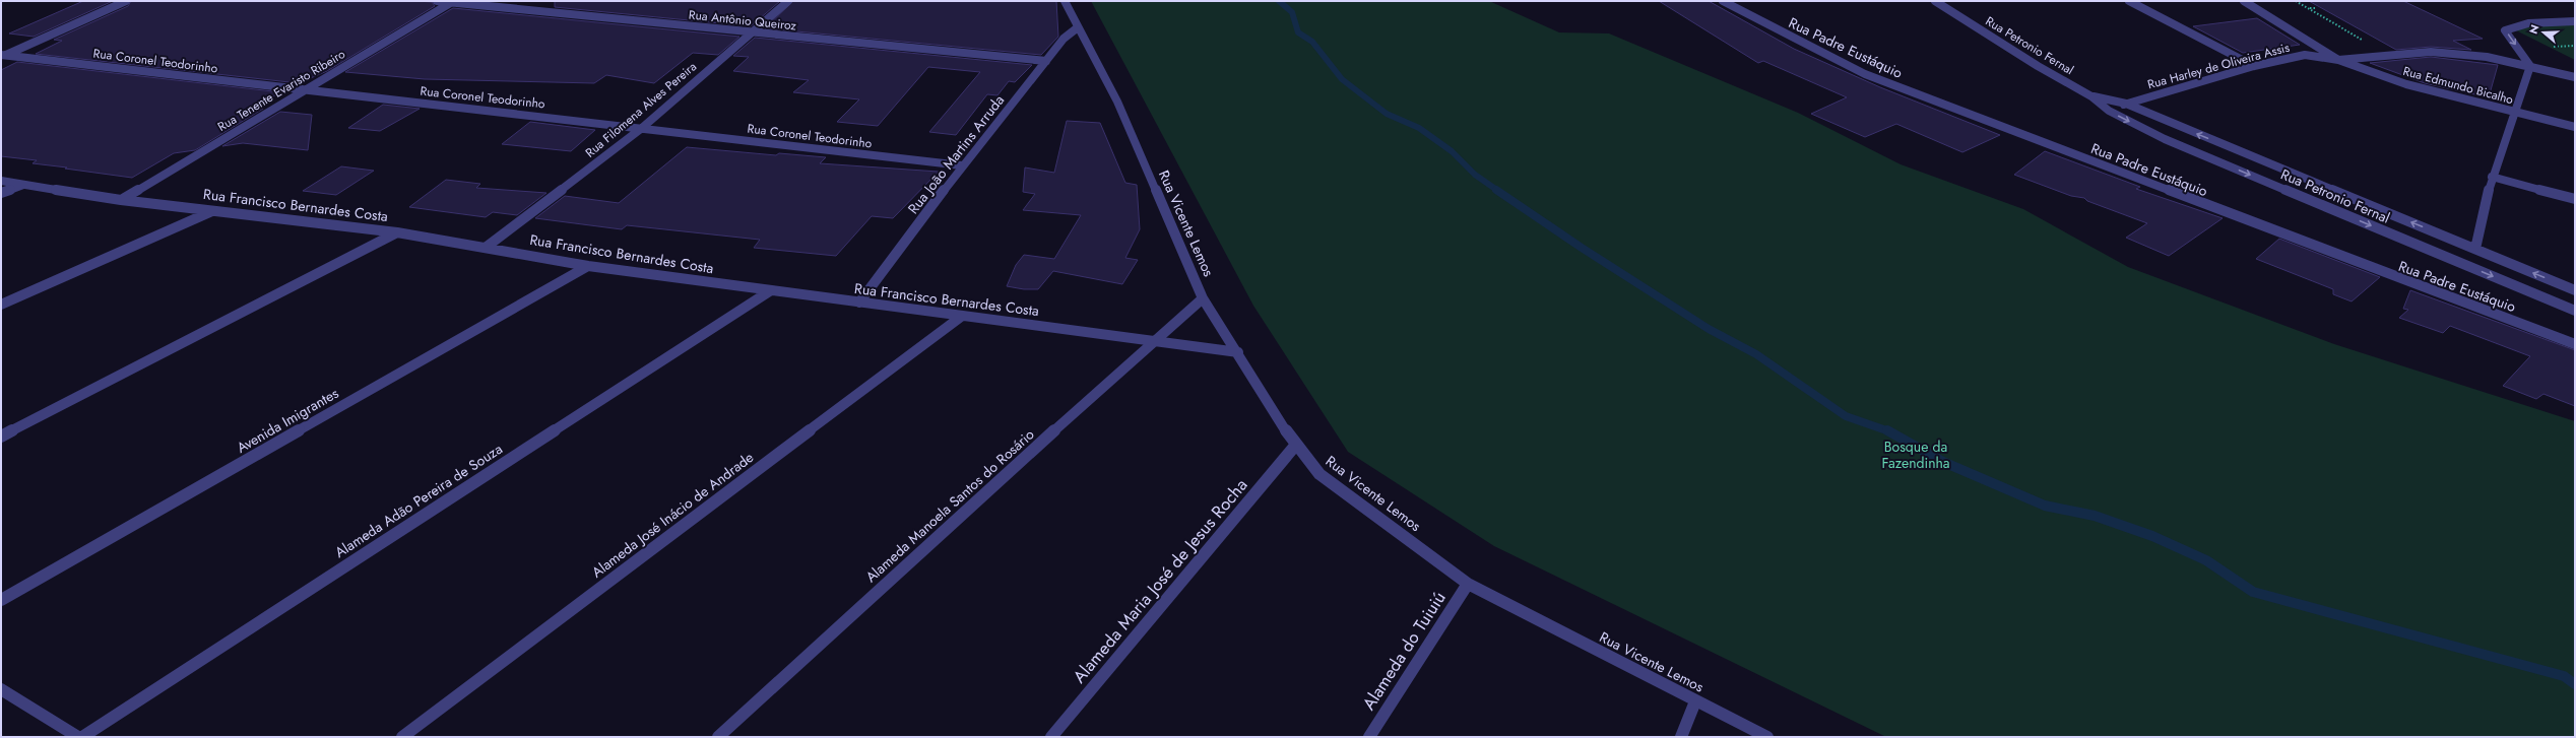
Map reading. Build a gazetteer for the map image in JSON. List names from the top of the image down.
{
  "streets": {
    "street": [
      "Rua Antônio Queiroz",
      "Rua Petronio Fernal",
      "Rua Padre Eustáquio",
      "Rua Coronel Teodorinho",
      "Rua Harley de Oliveira Assis",
      "Rua Edmundo Bicalho",
      "Rua Tenente Evaristo Ribeiro",
      "Rua Filomena Alves Pereira",
      "Rua João Martins Arruda",
      "Rua Francisco Bernardes Costa",
      "Rua Vicente Lemos",
      "Avenida Imigrantes",
      "Alameda Adão Pereira de Souza",
      "Alameda Manoela Santos do Rosário",
      "Alameda José Inácio de Andrade",
      "Alameda Maria José de Jesus Rocha",
      "Alameda do Tuiuiú"
    ]
  },
  "crossings": [
    ["Rua Antônio Queiroz", "Rua Tenente Evaristo Ribeiro"],
    ["Rua Antônio Queiroz", "Rua Filomena Alves Pereira"],
    ["Rua Antônio Queiroz", "Rua João Martins Arruda"],
    ["Rua Petronio Fernal", "Rua Harley de Oliveira Assis"],
    ["Rua Coronel Teodorinho", "Rua Tenente Evaristo Ribeiro"],
    ["Rua Coronel Teodorinho", "Rua Filomena Alves Pereira"],
    ["Rua Coronel Teodorinho", "Rua João Martins Arruda"],
    ["Rua Harley de Oliveira Assis", "Rua Edmundo Bicalho"],
    ["Rua Tenente Evaristo Ribeiro", "Rua Francisco Bernardes Costa"],
    ["Rua Filomena Alves Pereira", "Rua Francisco Bernardes Costa"],
    ["Rua João Martins Arruda", "Rua Francisco Bernardes Costa"],
    ["Rua João Martins Arruda", "Rua Vicente Lemos"],
    ["Rua Francisco Bernardes Costa", "Rua Vicente Lemos"],
    ["Rua Francisco Bernardes Costa", "Avenida Imigrantes"],
    ["Rua Francisco Bernardes Costa", "Alameda Adão Pereira de Souza"],
    ["Rua Francisco Bernardes Costa", "Alameda Manoela Santos do Rosário"],
    ["Rua Francisco Bernardes Costa", "Alameda José Inácio de Andrade"],
    ["Rua Vicente Lemos", "Alameda Manoela Santos do Rosário"],
    ["Rua Vicente Lemos", "Alameda Maria José de Jesus Rocha"],
    ["Rua Vicente Lemos", "Alameda do Tuiuiú"]
  ],
  "parks": ["Bosque da Fazendinha"],
  "north": "left"
}
